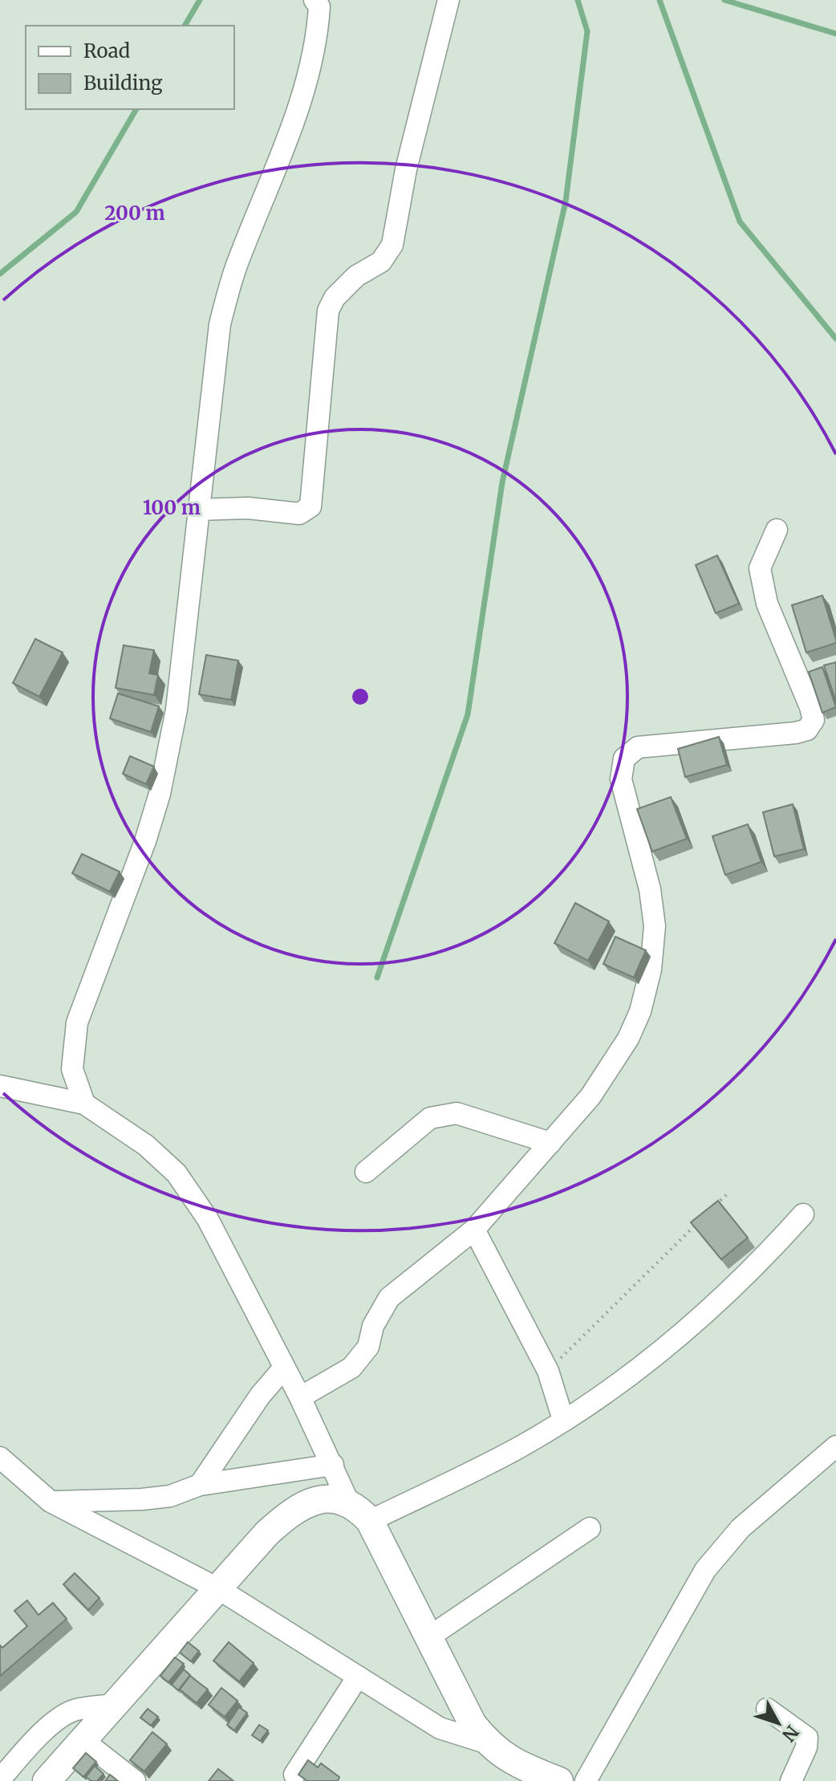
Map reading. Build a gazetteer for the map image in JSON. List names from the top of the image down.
{
  "legend": ["Road", "Building"],
  "north": "bottom right",
  "rings": ["200 m", "100 m"]
}
